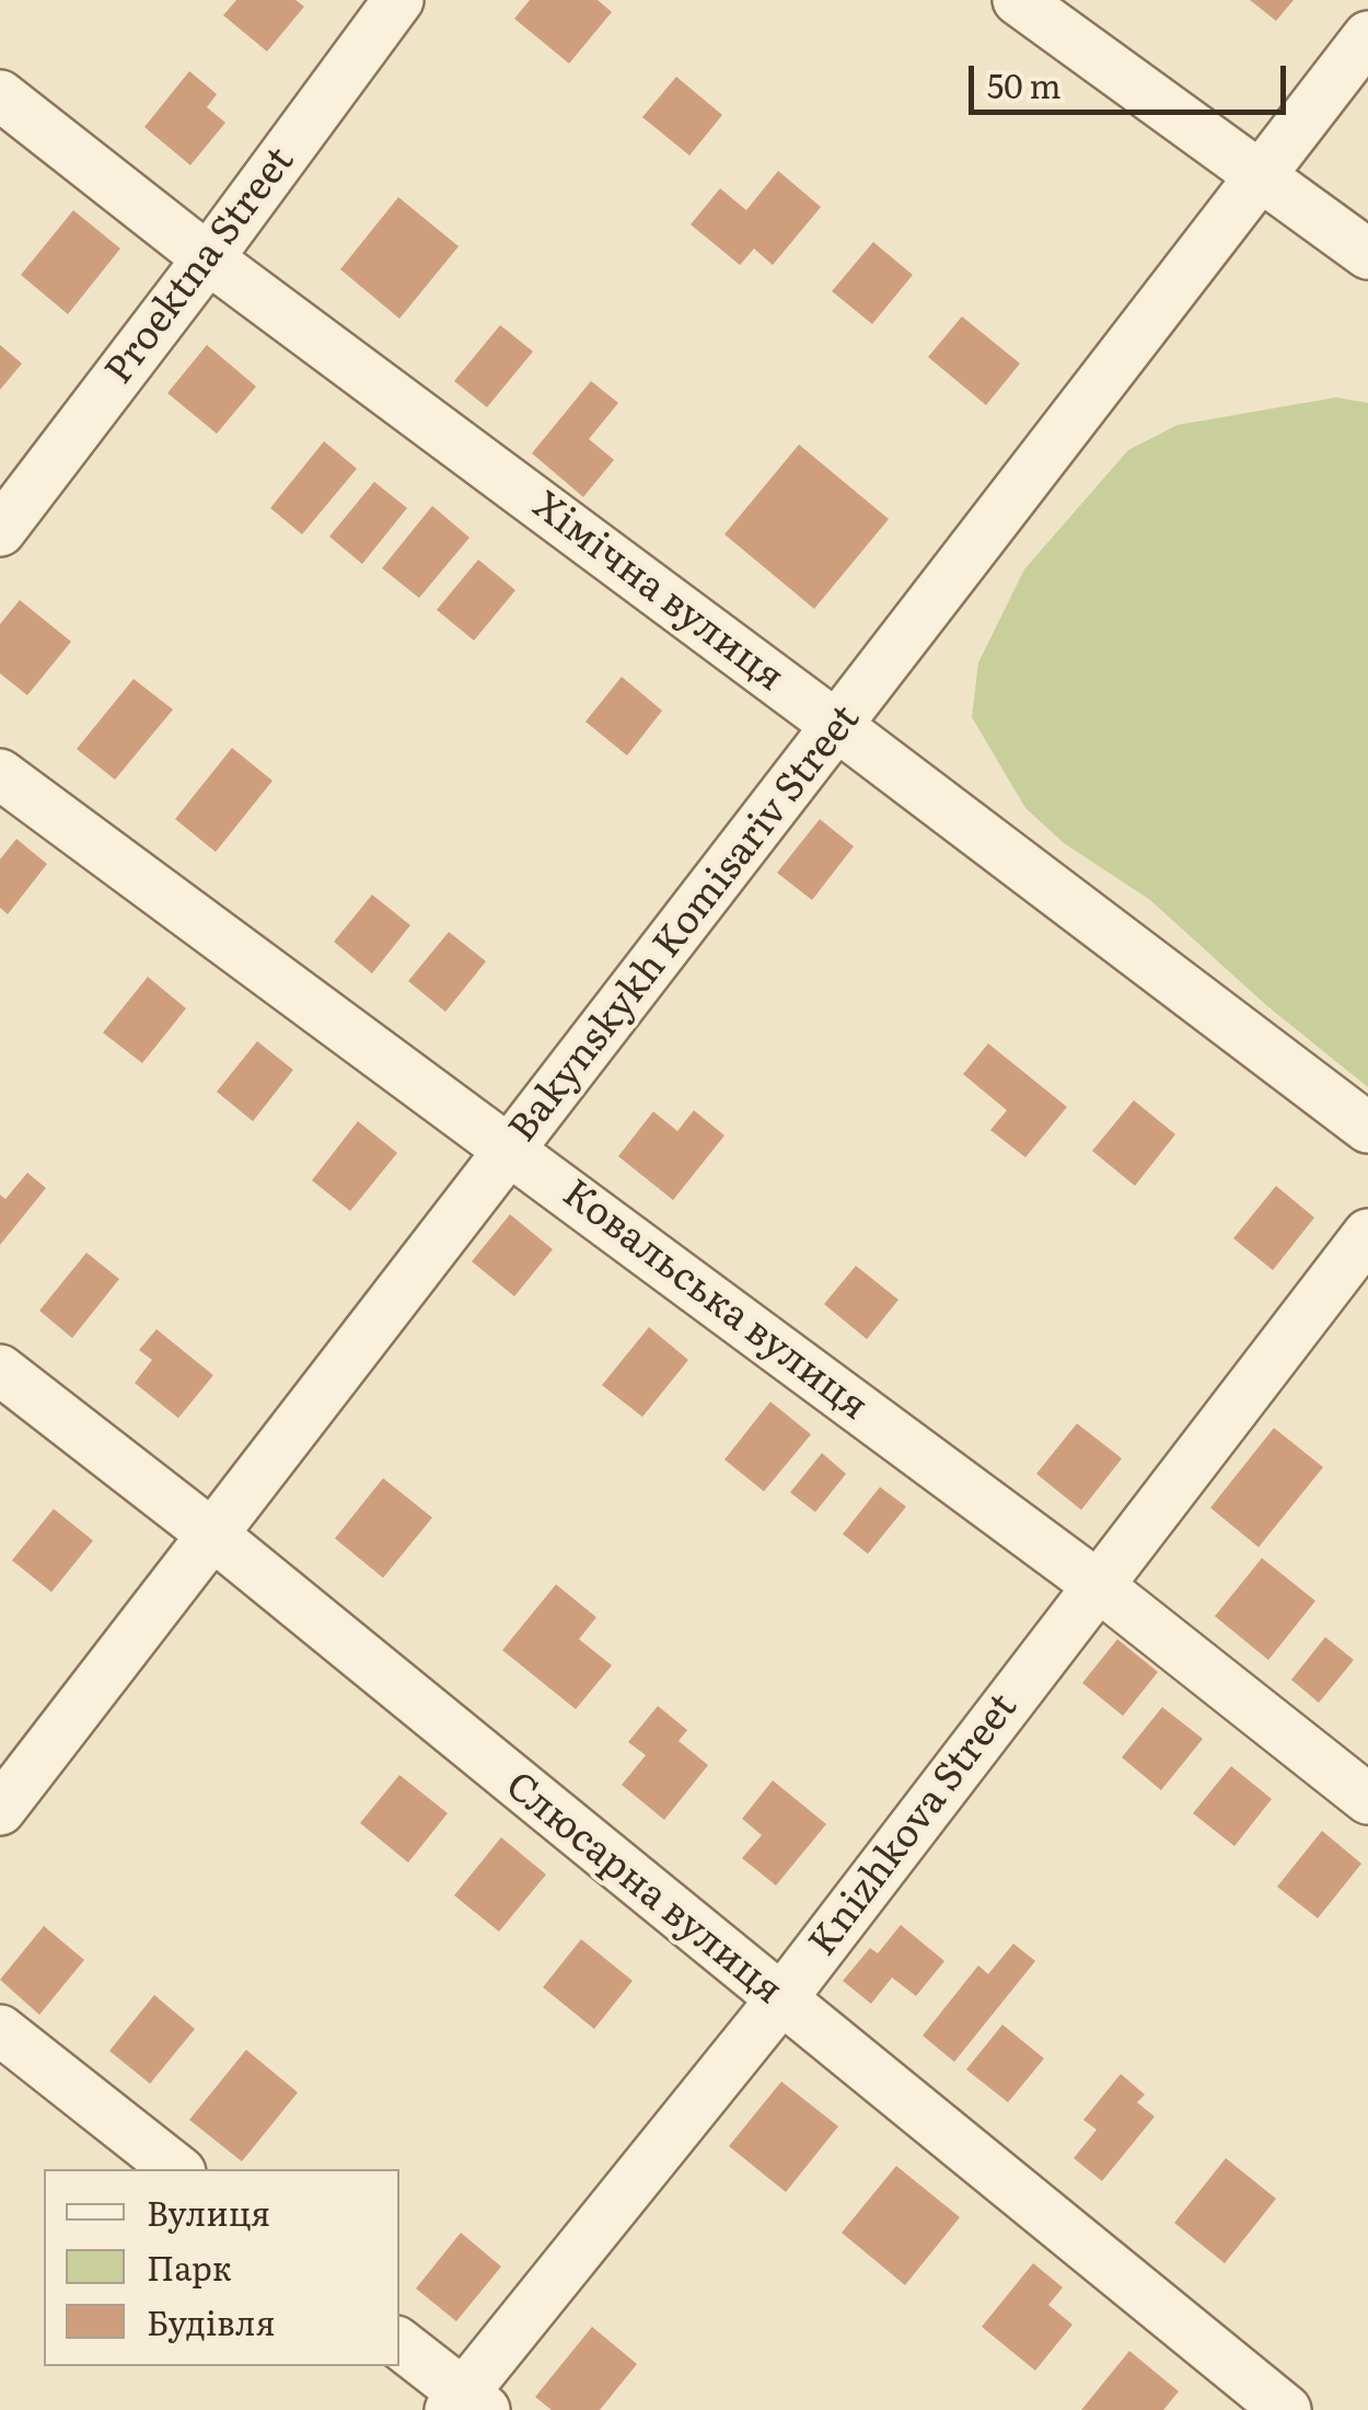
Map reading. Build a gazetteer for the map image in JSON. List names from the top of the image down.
{
  "streets": {
    "street": [
      "Proektna Street",
      "Хімічна вулиця",
      "Bakynskykh Komisariv Street",
      "Ковальська вулиця",
      "Knizhkova Street",
      "Слюсарна вулиця"
    ]
  },
  "crossings": [
    ["Proektna Street", "Хімічна вулиця"],
    ["Хімічна вулиця", "Bakynskykh Komisariv Street"],
    ["Bakynskykh Komisariv Street", "Ковальська вулиця"],
    ["Bakynskykh Komisariv Street", "Слюсарна вулиця"],
    ["Ковальська вулиця", "Knizhkova Street"],
    ["Knizhkova Street", "Слюсарна вулиця"]
  ],
  "legend": ["Вулиця", "Парк", "Будівля"],
  "scale_bar": "50 m"
}
